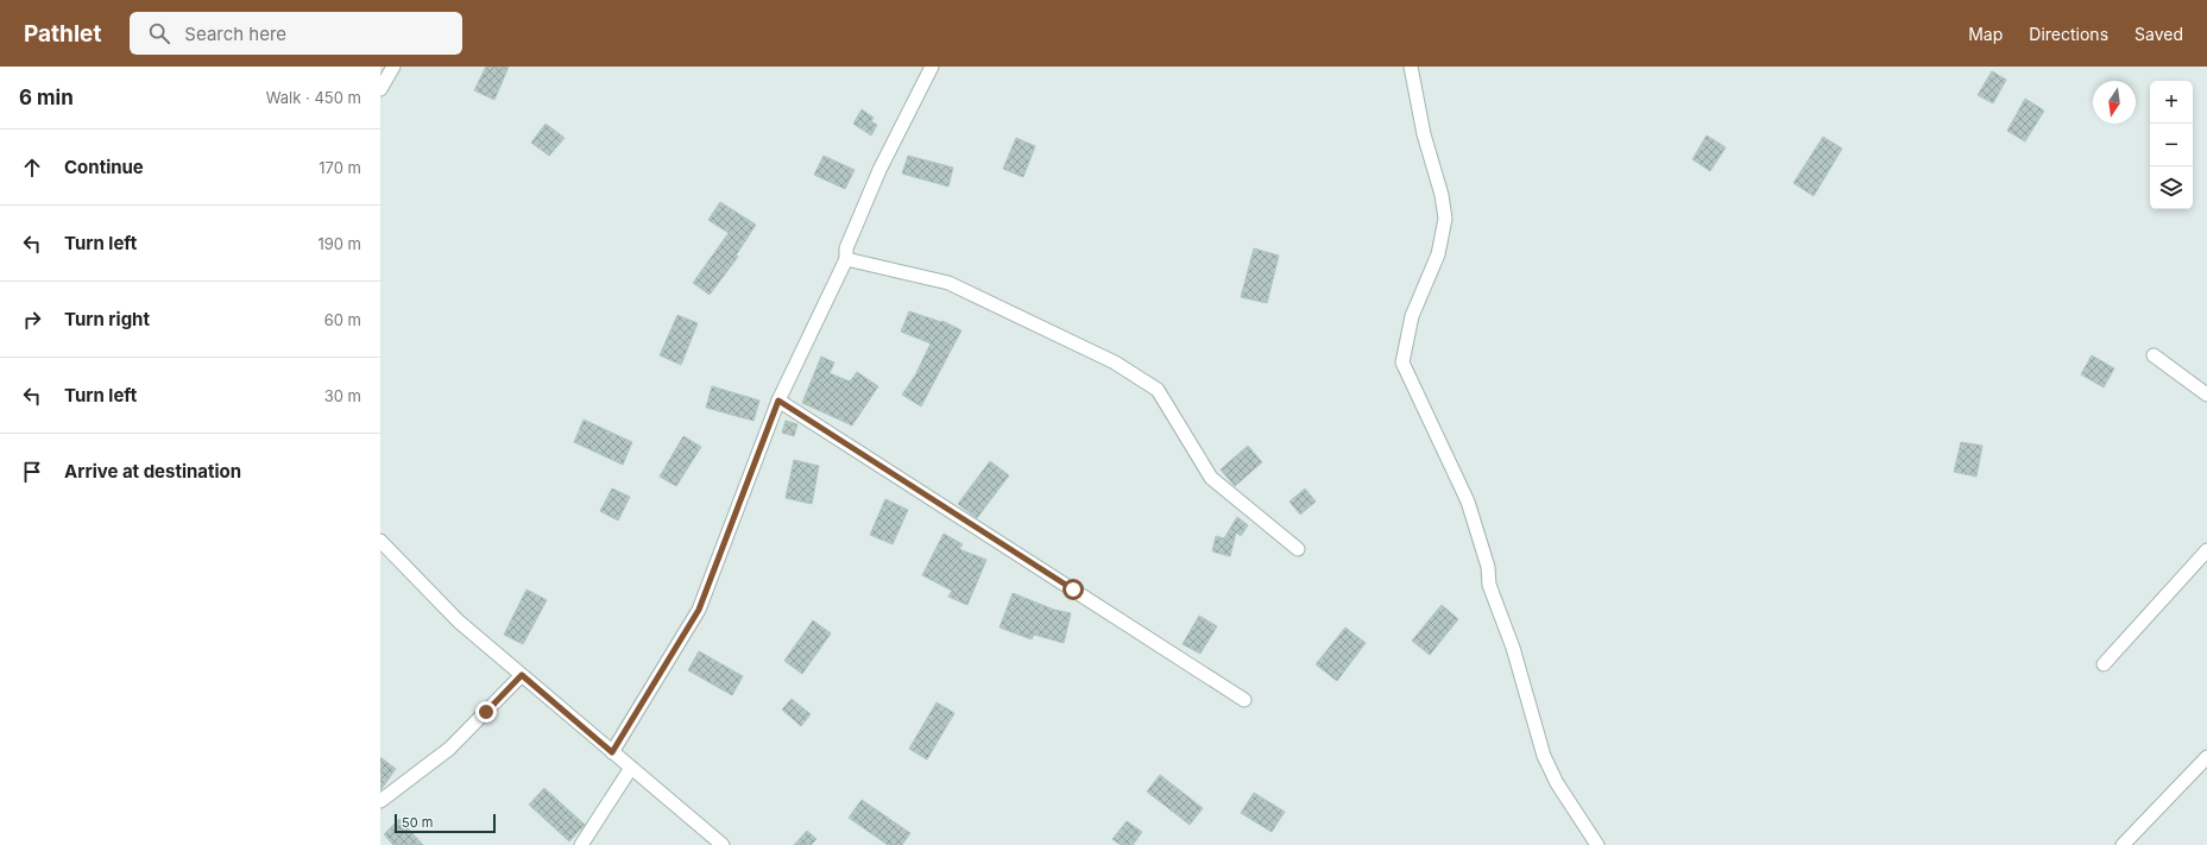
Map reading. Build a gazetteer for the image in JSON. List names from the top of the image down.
{
  "scale_bar": "50 m",
  "north": "bottom",
  "page": {
    "header": "Pathlet",
    "search": "Search here",
    "nav": ["Map", "Directions", "Saved"],
    "heading": ["6 min", "Walk · 450 m"],
    "map_buttons": ["+", "−"],
    "list": [
      ["Continue", "170 m"],
      ["Turn left", "190 m"],
      ["Turn right", "60 m"],
      ["Turn left", "30 m"],
      "Arrive at destination"
    ],
    "scale": "50 m"
  }
}
